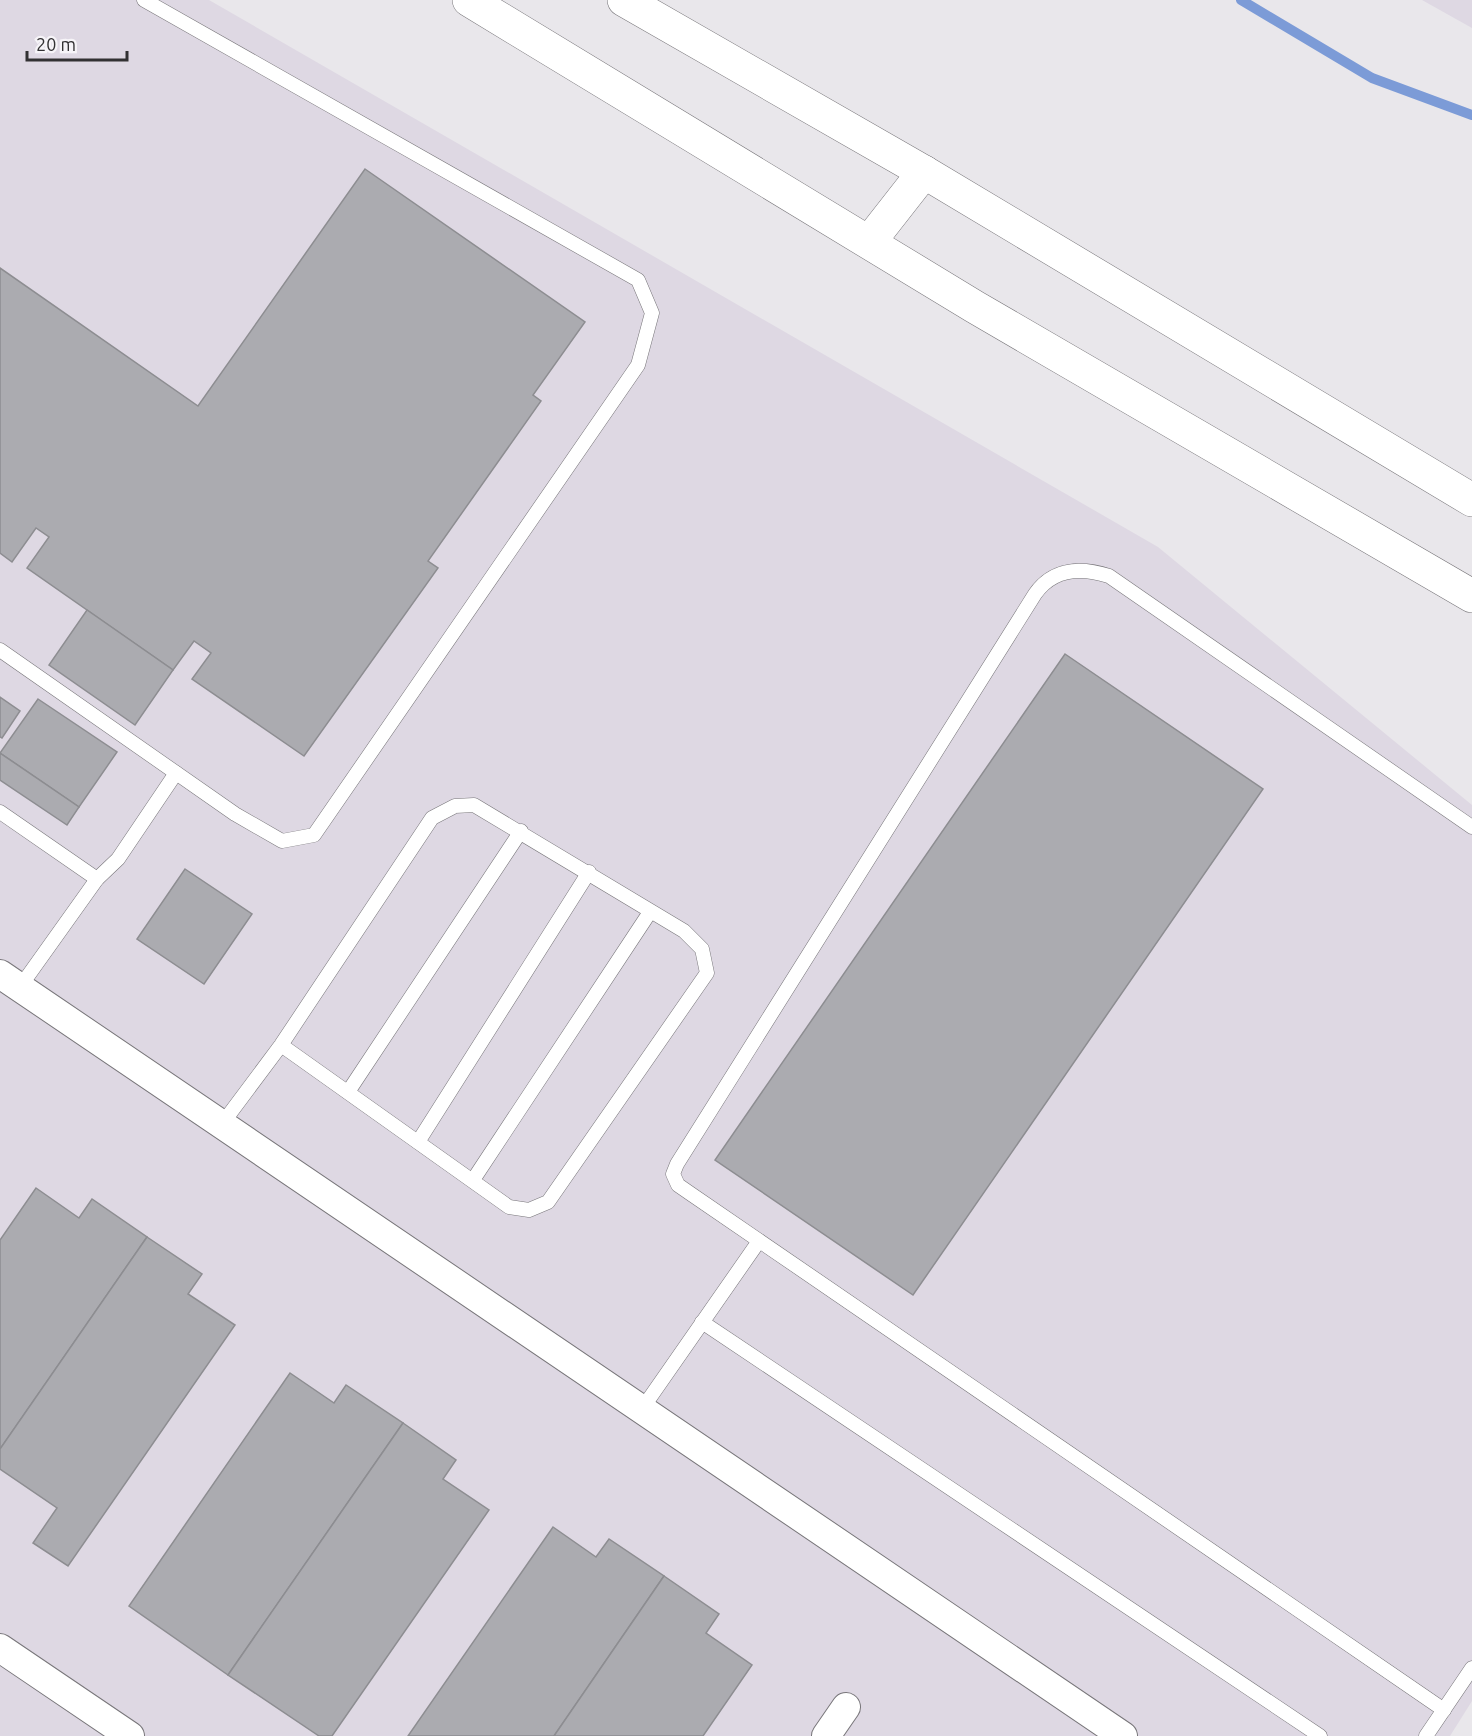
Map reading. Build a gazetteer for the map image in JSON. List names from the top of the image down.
{
  "scale_bar": "20 m"
}
